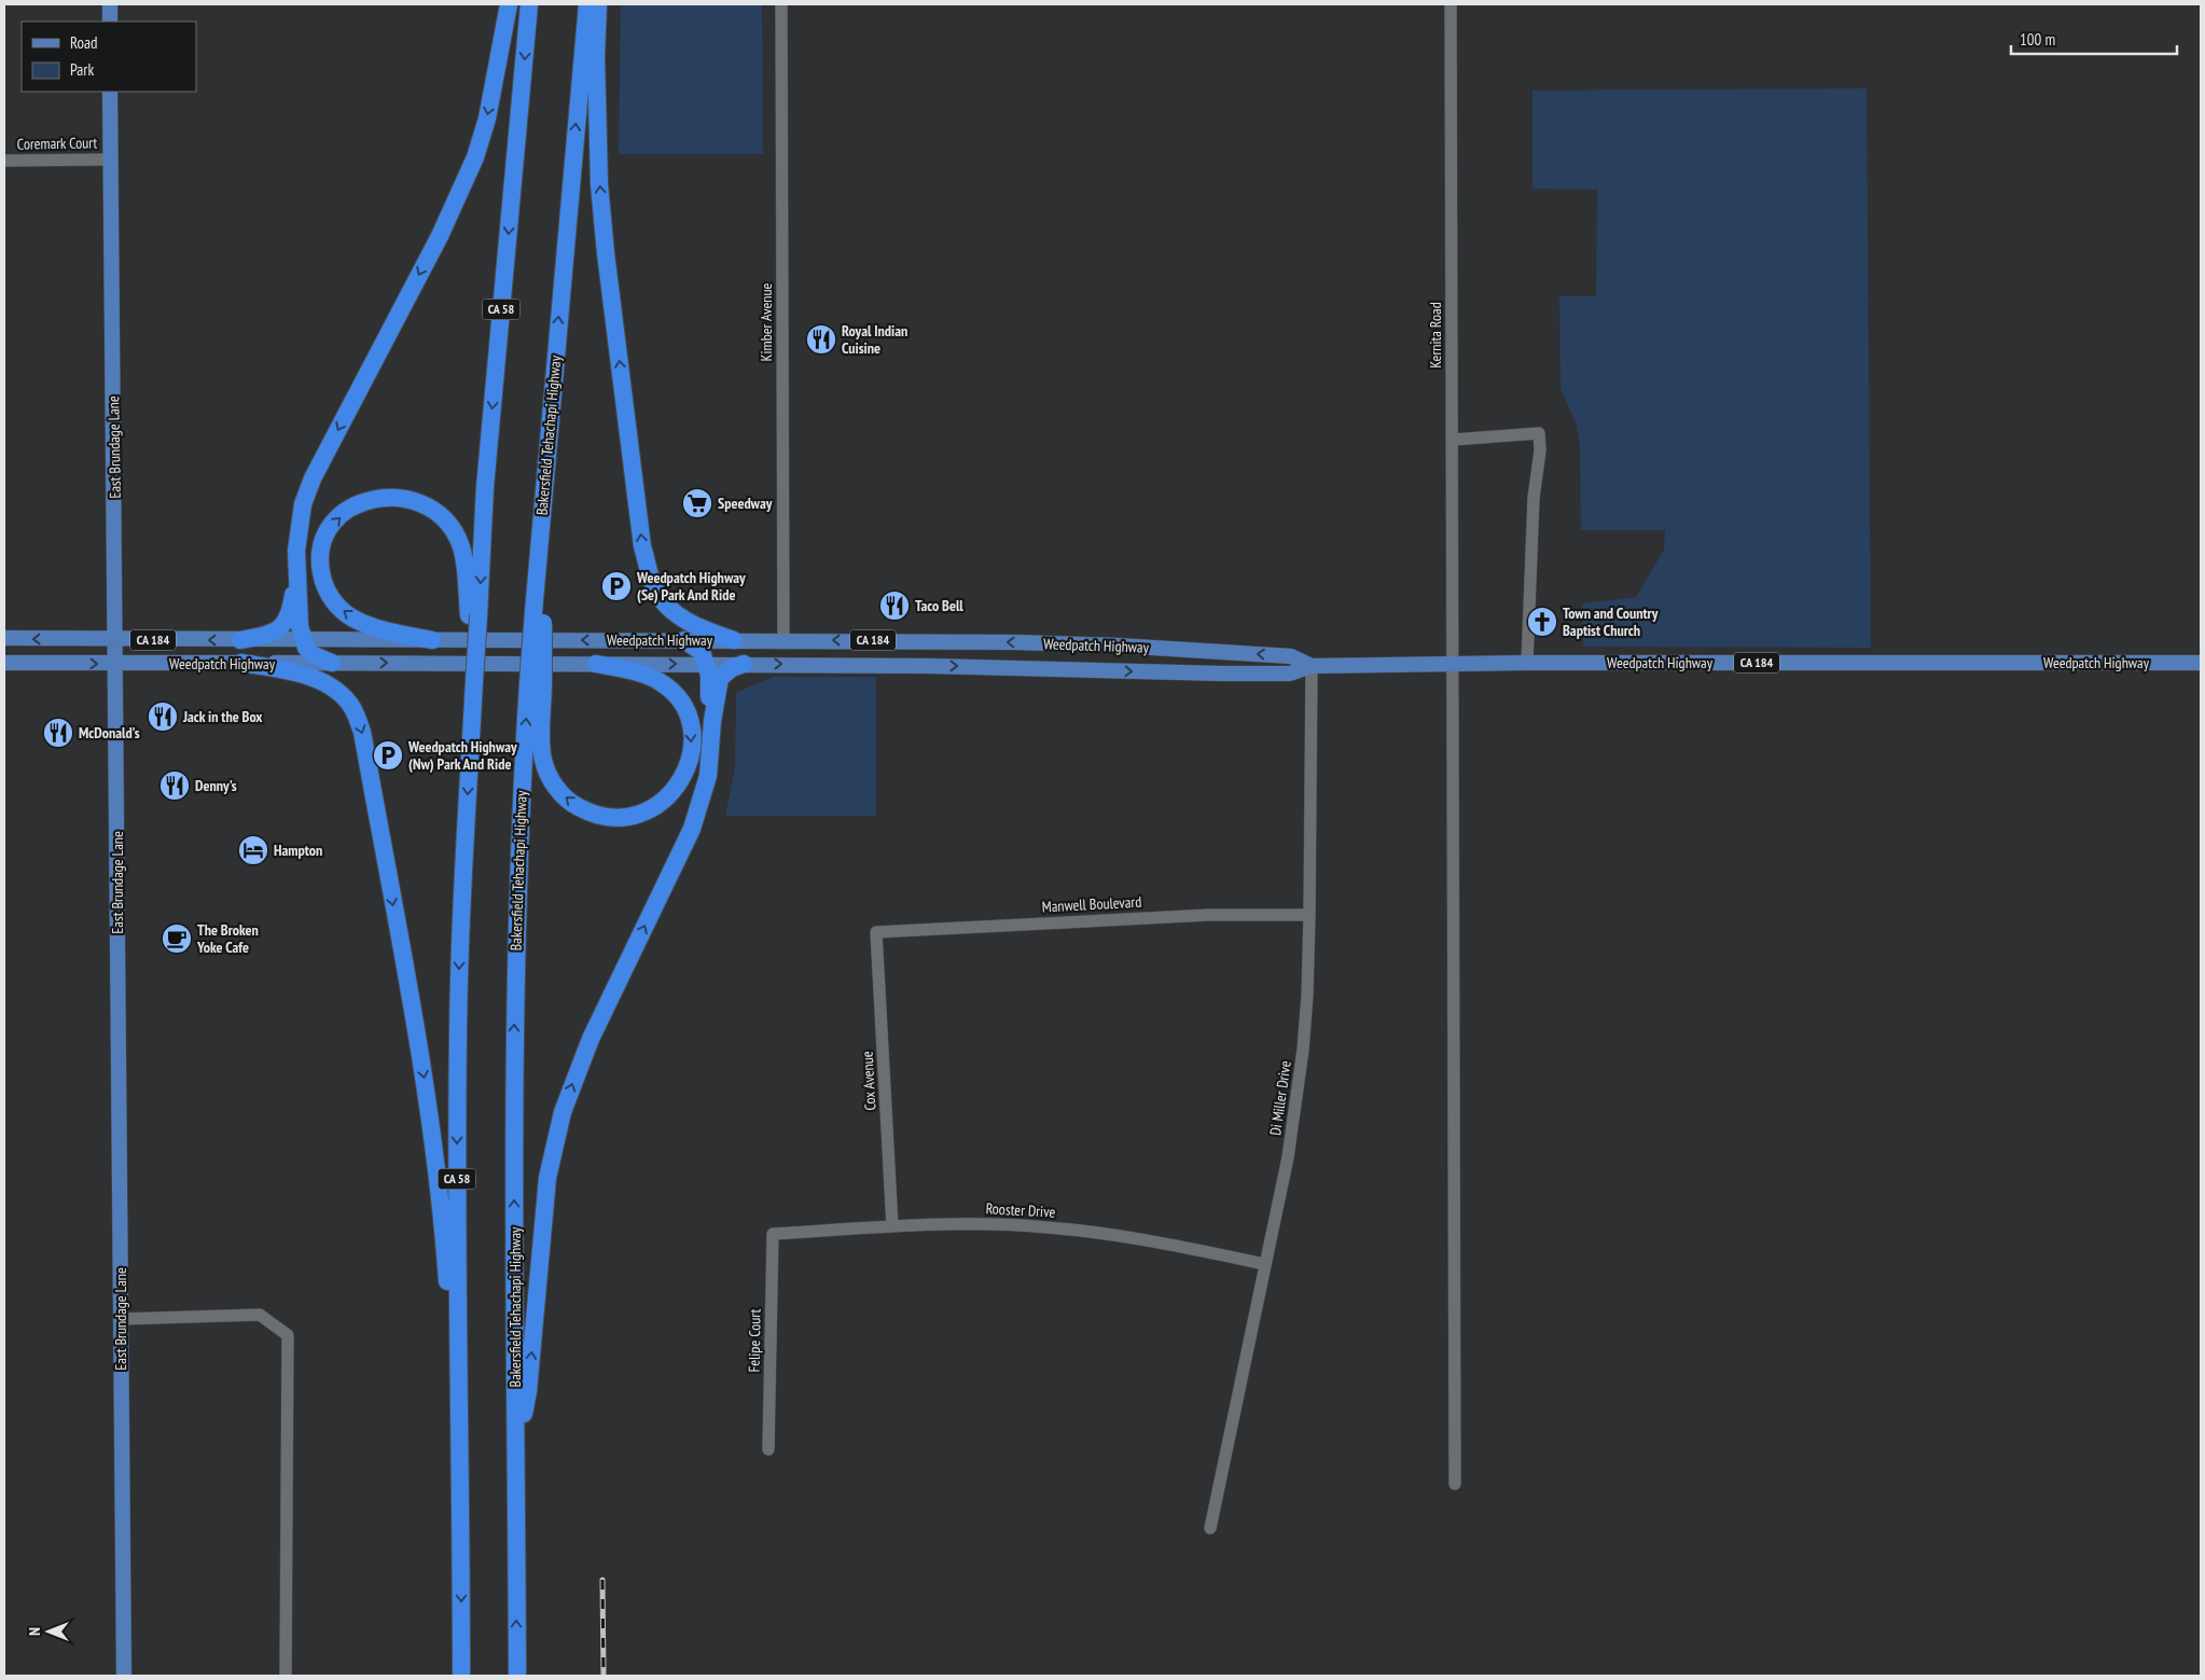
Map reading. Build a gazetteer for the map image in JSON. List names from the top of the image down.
{
  "streets": {
    "highway": ["CA 58", "Bakersfield Tehachapi Highway"],
    "main road": ["East Brundage Lane", "CA 184", "Weedpatch Highway"],
    "street": [
      "Coremark Court",
      "Kimber Avenue",
      "Kernita Road",
      "Manwell Boulevard",
      "Cox Avenue",
      "Di Miller Drive",
      "Rooster Drive",
      "Felipe Court"
    ]
  },
  "crossings": [
    ["Coremark Court", "East Brundage Lane"],
    ["Kimber Avenue", "Weedpatch Highway"],
    ["Kernita Road", "Weedpatch Highway"],
    ["East Brundage Lane", "Weedpatch Highway"],
    ["Weedpatch Highway", "Di Miller Drive"],
    ["Manwell Boulevard", "Cox Avenue"],
    ["Manwell Boulevard", "Di Miller Drive"],
    ["Cox Avenue", "Rooster Drive"],
    ["Di Miller Drive", "Rooster Drive"],
    ["Rooster Drive", "Felipe Court"]
  ],
  "places": {
    "restaurant": [
      "Royal Indian Cuisine",
      "Taco Bell",
      "Jack in the Box",
      "McDonald's",
      "Denny's"
    ],
    "supermarket": ["Speedway"],
    "parking": ["Weedpatch Highway (Se) Park And Ride", "Weedpatch Highway (Nw) Park And Ride"],
    "church": ["Town and Country Baptist Church"],
    "hotel": ["Hampton"],
    "cafe": ["The Broken Yoke Cafe"]
  },
  "legend": ["Road", "Park"],
  "scale_bar": "100 m",
  "north": "left"
}
